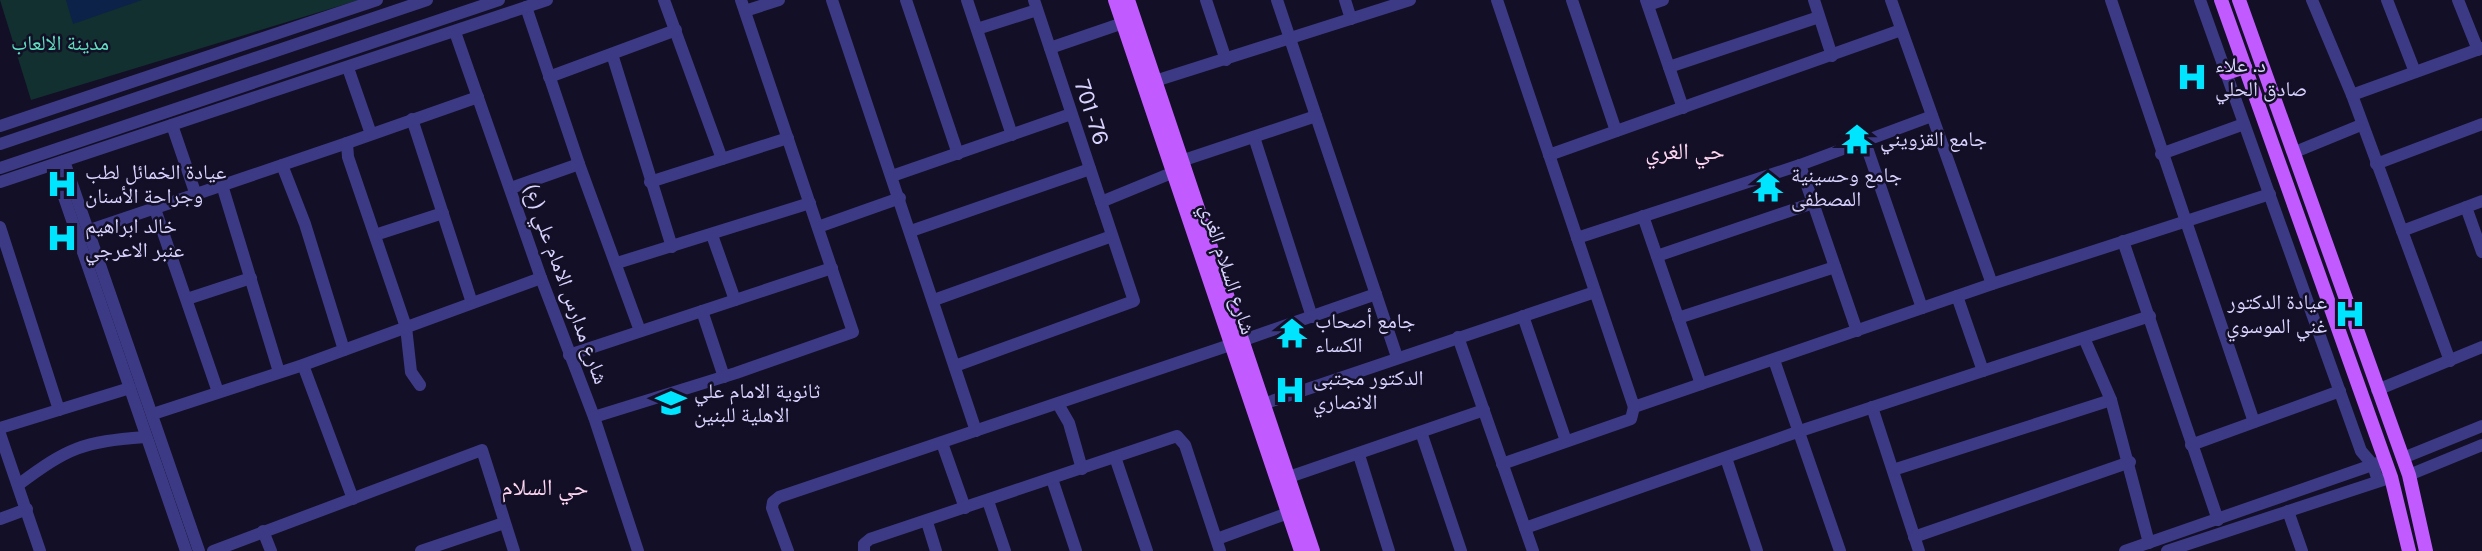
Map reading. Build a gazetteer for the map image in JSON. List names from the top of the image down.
{
  "streets": {
    "main road": ["شارع السلام الغري"],
    "street": ["701 -76", "شارع مدارس الامام علي (ع)"]
  },
  "districts": ["حي الغري", "حي السلام"],
  "parks": ["مدينة الالعاب"],
  "places": {
    "hospital": [
      "د. علاء صادق الحلي",
      "عيادة الخمائل لطب وجراحة الأسنان",
      "خالد ابراهيم عنبر الاعرجي",
      "عيادة الدكتور غني الموسوي",
      "الدكتور مجتبى الانصاري"
    ],
    "temple": ["جامع القزويني", "جامع وحسينية المصطفى", "جامع أصحاب الكساء"],
    "school or university": ["ثانوية الامام علي الاهلية للبنين"]
  }
}
